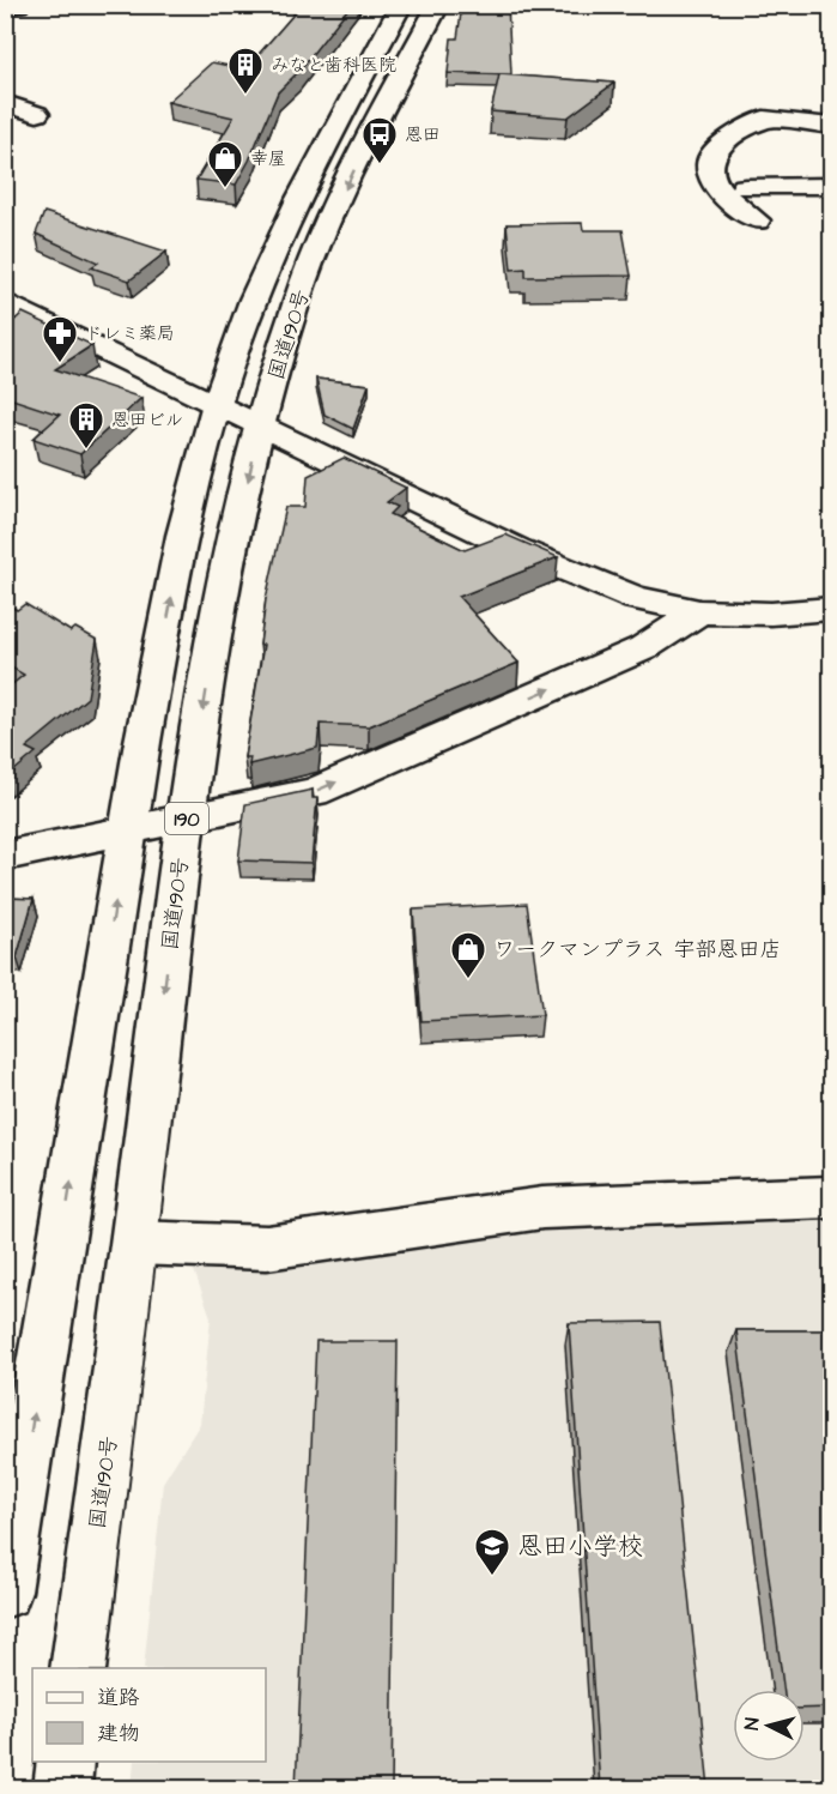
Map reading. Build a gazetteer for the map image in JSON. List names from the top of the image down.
{
  "streets": {
    "main road": ["国道190号", "190"]
  },
  "places": {
    "building": ["みなと歯科医院", "恩田ビル"],
    "bus stop": ["恩田"],
    "shop": ["幸屋", "ワークマンプラス 宇部恩田店"],
    "pharmacy": ["ドレミ薬局"],
    "school or university": ["恩田小学校"]
  },
  "legend": ["道路", "建物"],
  "north": "left"
}
